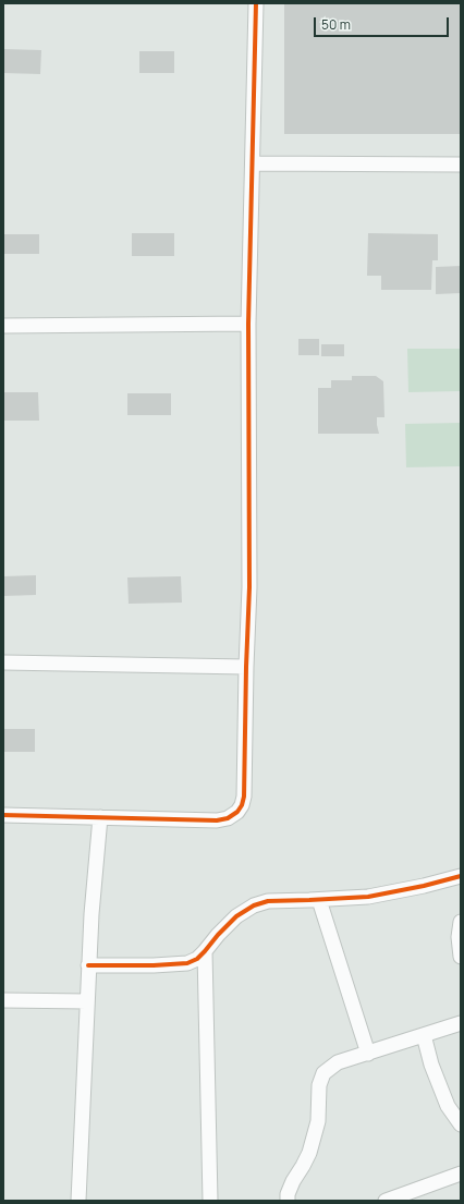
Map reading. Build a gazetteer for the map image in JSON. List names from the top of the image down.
{
  "scale_bar": "50 m"
}
